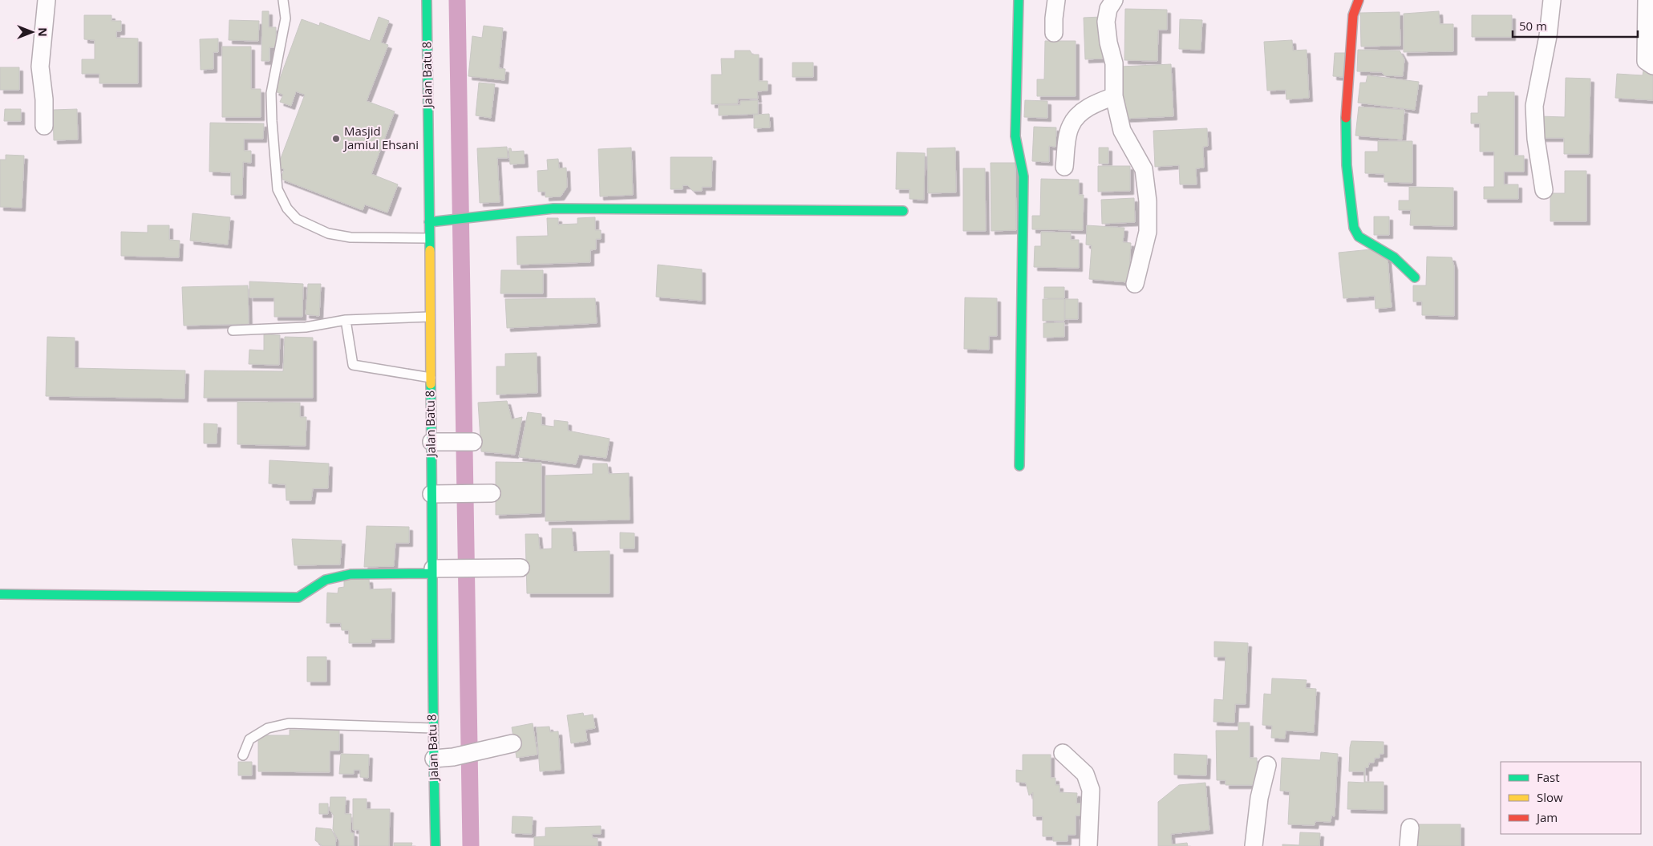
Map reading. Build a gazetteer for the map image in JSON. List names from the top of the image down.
{
  "streets": {
    "street": ["Jalan Batu 8"]
  },
  "places": ["Masjid Jamiul Ehsani"],
  "legend": ["Fast", "Slow", "Jam"],
  "scale_bar": "50 m",
  "north": "right"
}
